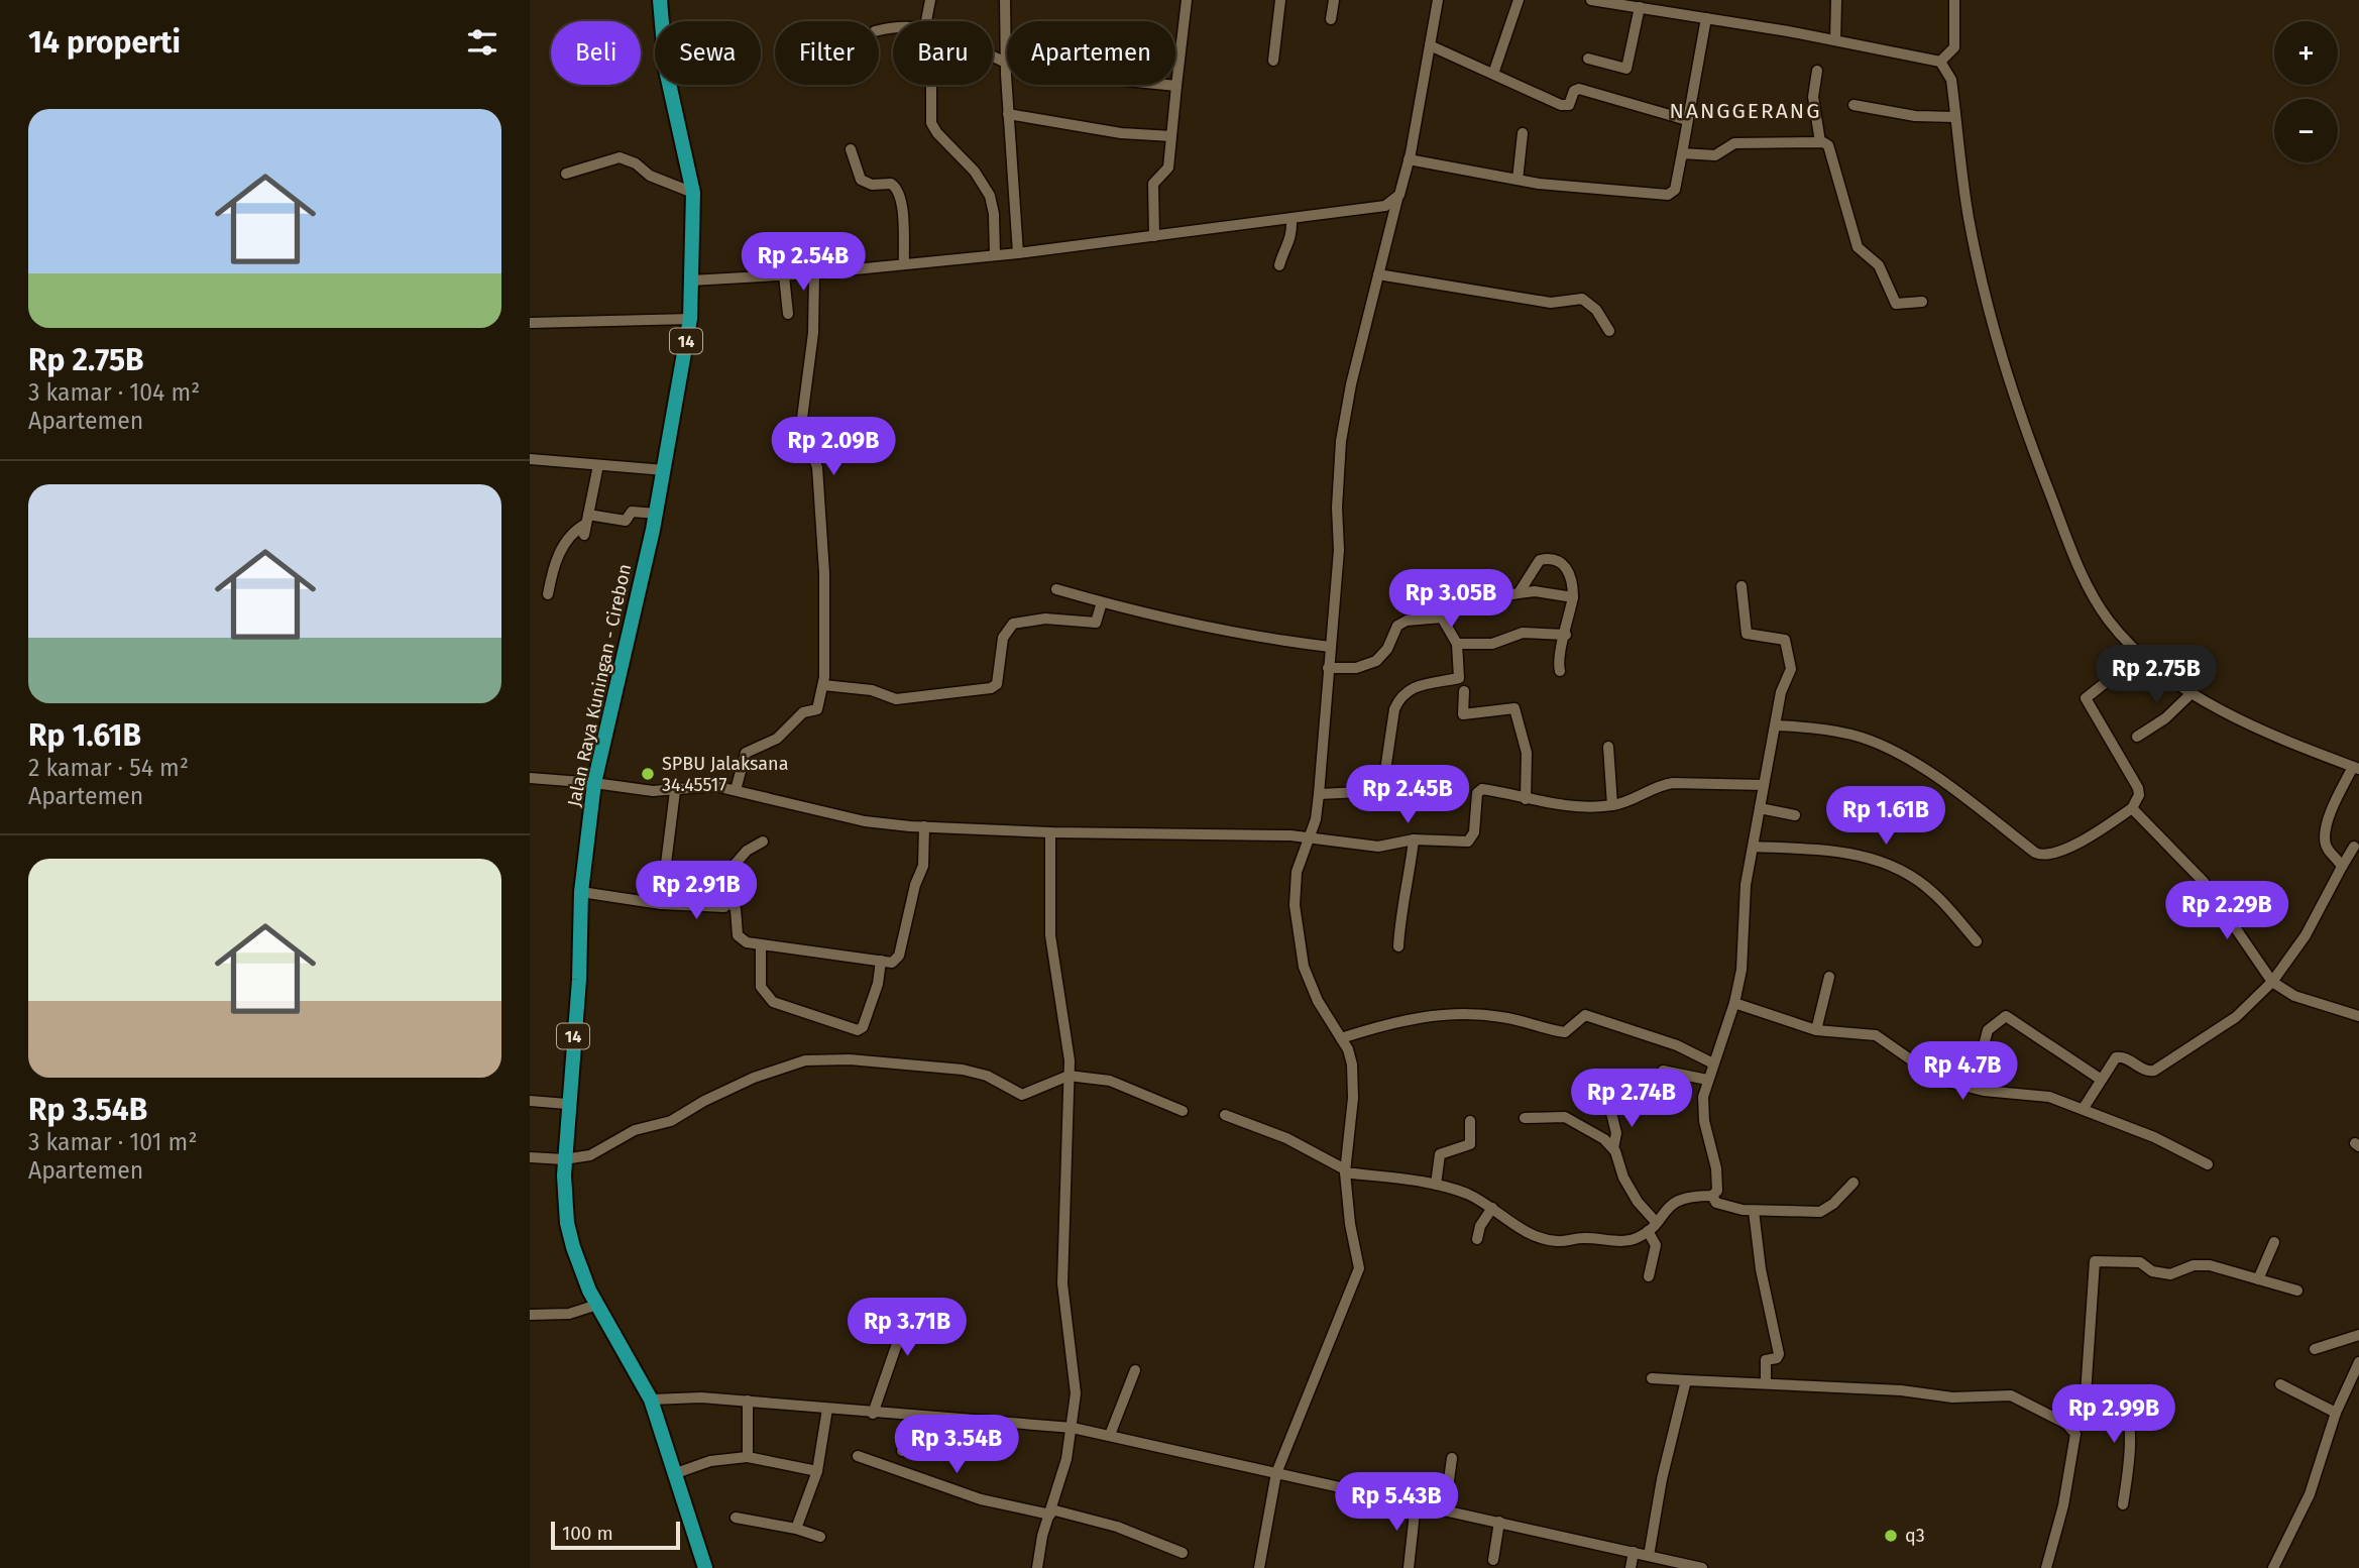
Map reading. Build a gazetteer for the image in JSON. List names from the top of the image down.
{
  "streets": {
    "highway": ["14", "Jalan Raya Kuningan - Cirebon"]
  },
  "districts": ["NANGGERANG"],
  "places": ["SPBU Jalaksana 34.45517", "q3"],
  "scale_bar": "100 m",
  "page": {
    "heading": "14 properti",
    "map_buttons": ["+", "−"],
    "chip": [
      "Beli",
      "Sewa",
      "Filter",
      "Baru",
      "Apartemen"
    ],
    "list": [
      {
        "name": "Rp 2.75B",
        "note": "3 kamar · 104 m² · Apartemen"
      },
      {
        "name": "Rp 1.61B",
        "note": "2 kamar · 54 m² · Apartemen"
      },
      {
        "name": "Rp 3.54B",
        "note": "3 kamar · 101 m² · Apartemen"
      }
    ],
    "price": [
      "Rp 2.54B",
      "Rp 2.09B",
      "Rp 3.05B",
      "Rp 2.75B",
      "Rp 2.45B",
      "Rp 1.61B",
      "Rp 2.91B",
      "Rp 2.29B",
      "Rp 4.7B",
      "Rp 2.74B",
      "Rp 3.71B",
      "Rp 2.99B",
      "Rp 3.54B",
      "Rp 5.43B"
    ],
    "scale": "100 m"
  }
}
